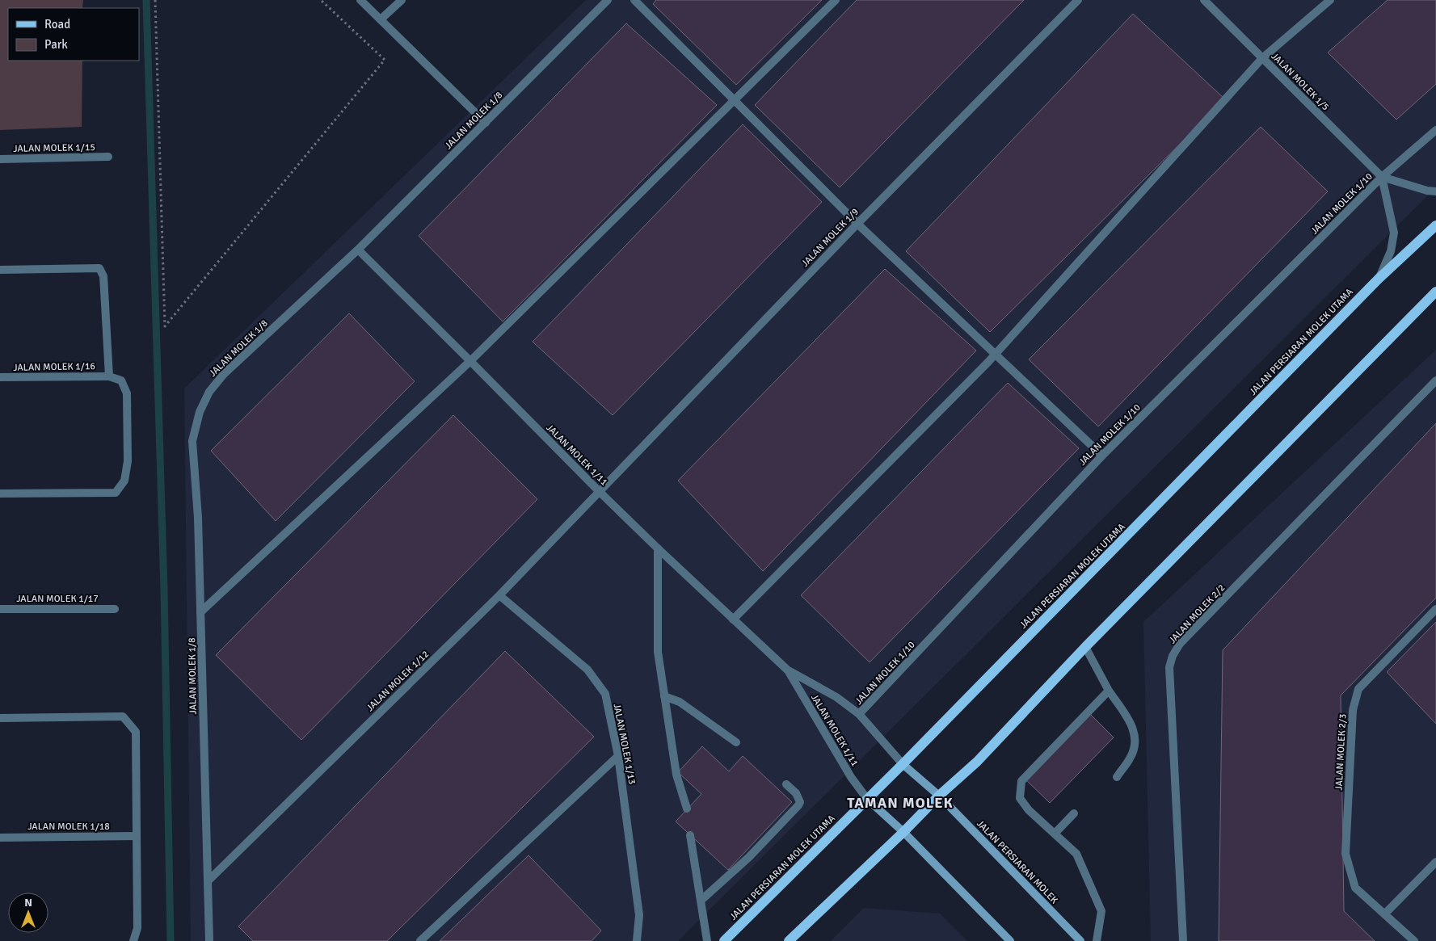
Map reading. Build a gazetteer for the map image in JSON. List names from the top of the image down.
{
  "streets": {
    "main road": ["JALAN PERSIARAN MOLEK UTAMA", "JALAN PERSIARAN MOLEK"],
    "street": [
      "JALAN MOLEK 1/5",
      "JALAN MOLEK 1/8",
      "JALAN MOLEK 1/15",
      "JALAN MOLEK 1/10",
      "JALAN MOLEK 1/9",
      "JALAN MOLEK 1/16",
      "JALAN MOLEK 1/11",
      "JALAN MOLEK 1/17",
      "JALAN MOLEK 2/2",
      "JALAN MOLEK 1/12",
      "JALAN MOLEK 1/13",
      "JALAN MOLEK 2/3",
      "JALAN MOLEK 1/18"
    ]
  },
  "crossings": [
    ["JALAN MOLEK 1/5", "JALAN MOLEK 1/10"],
    ["JALAN MOLEK 1/8", "JALAN MOLEK 1/11"],
    ["JALAN MOLEK 1/8", "JALAN MOLEK 1/12"],
    ["JALAN MOLEK 1/10", "JALAN MOLEK 1/11"],
    ["JALAN MOLEK 1/9", "JALAN MOLEK 1/11"],
    ["JALAN MOLEK 1/9", "JALAN MOLEK 1/12"],
    ["JALAN PERSIARAN MOLEK UTAMA", "JALAN MOLEK 1/11"],
    ["JALAN PERSIARAN MOLEK UTAMA", "JALAN PERSIARAN MOLEK"],
    ["JALAN MOLEK 1/11", "JALAN MOLEK 1/12"],
    ["JALAN MOLEK 1/11", "JALAN PERSIARAN MOLEK"],
    ["JALAN MOLEK 1/12", "JALAN MOLEK 1/13"]
  ],
  "districts": ["TAMAN MOLEK"],
  "legend": ["Road", "Park"],
  "north": "top"
}
